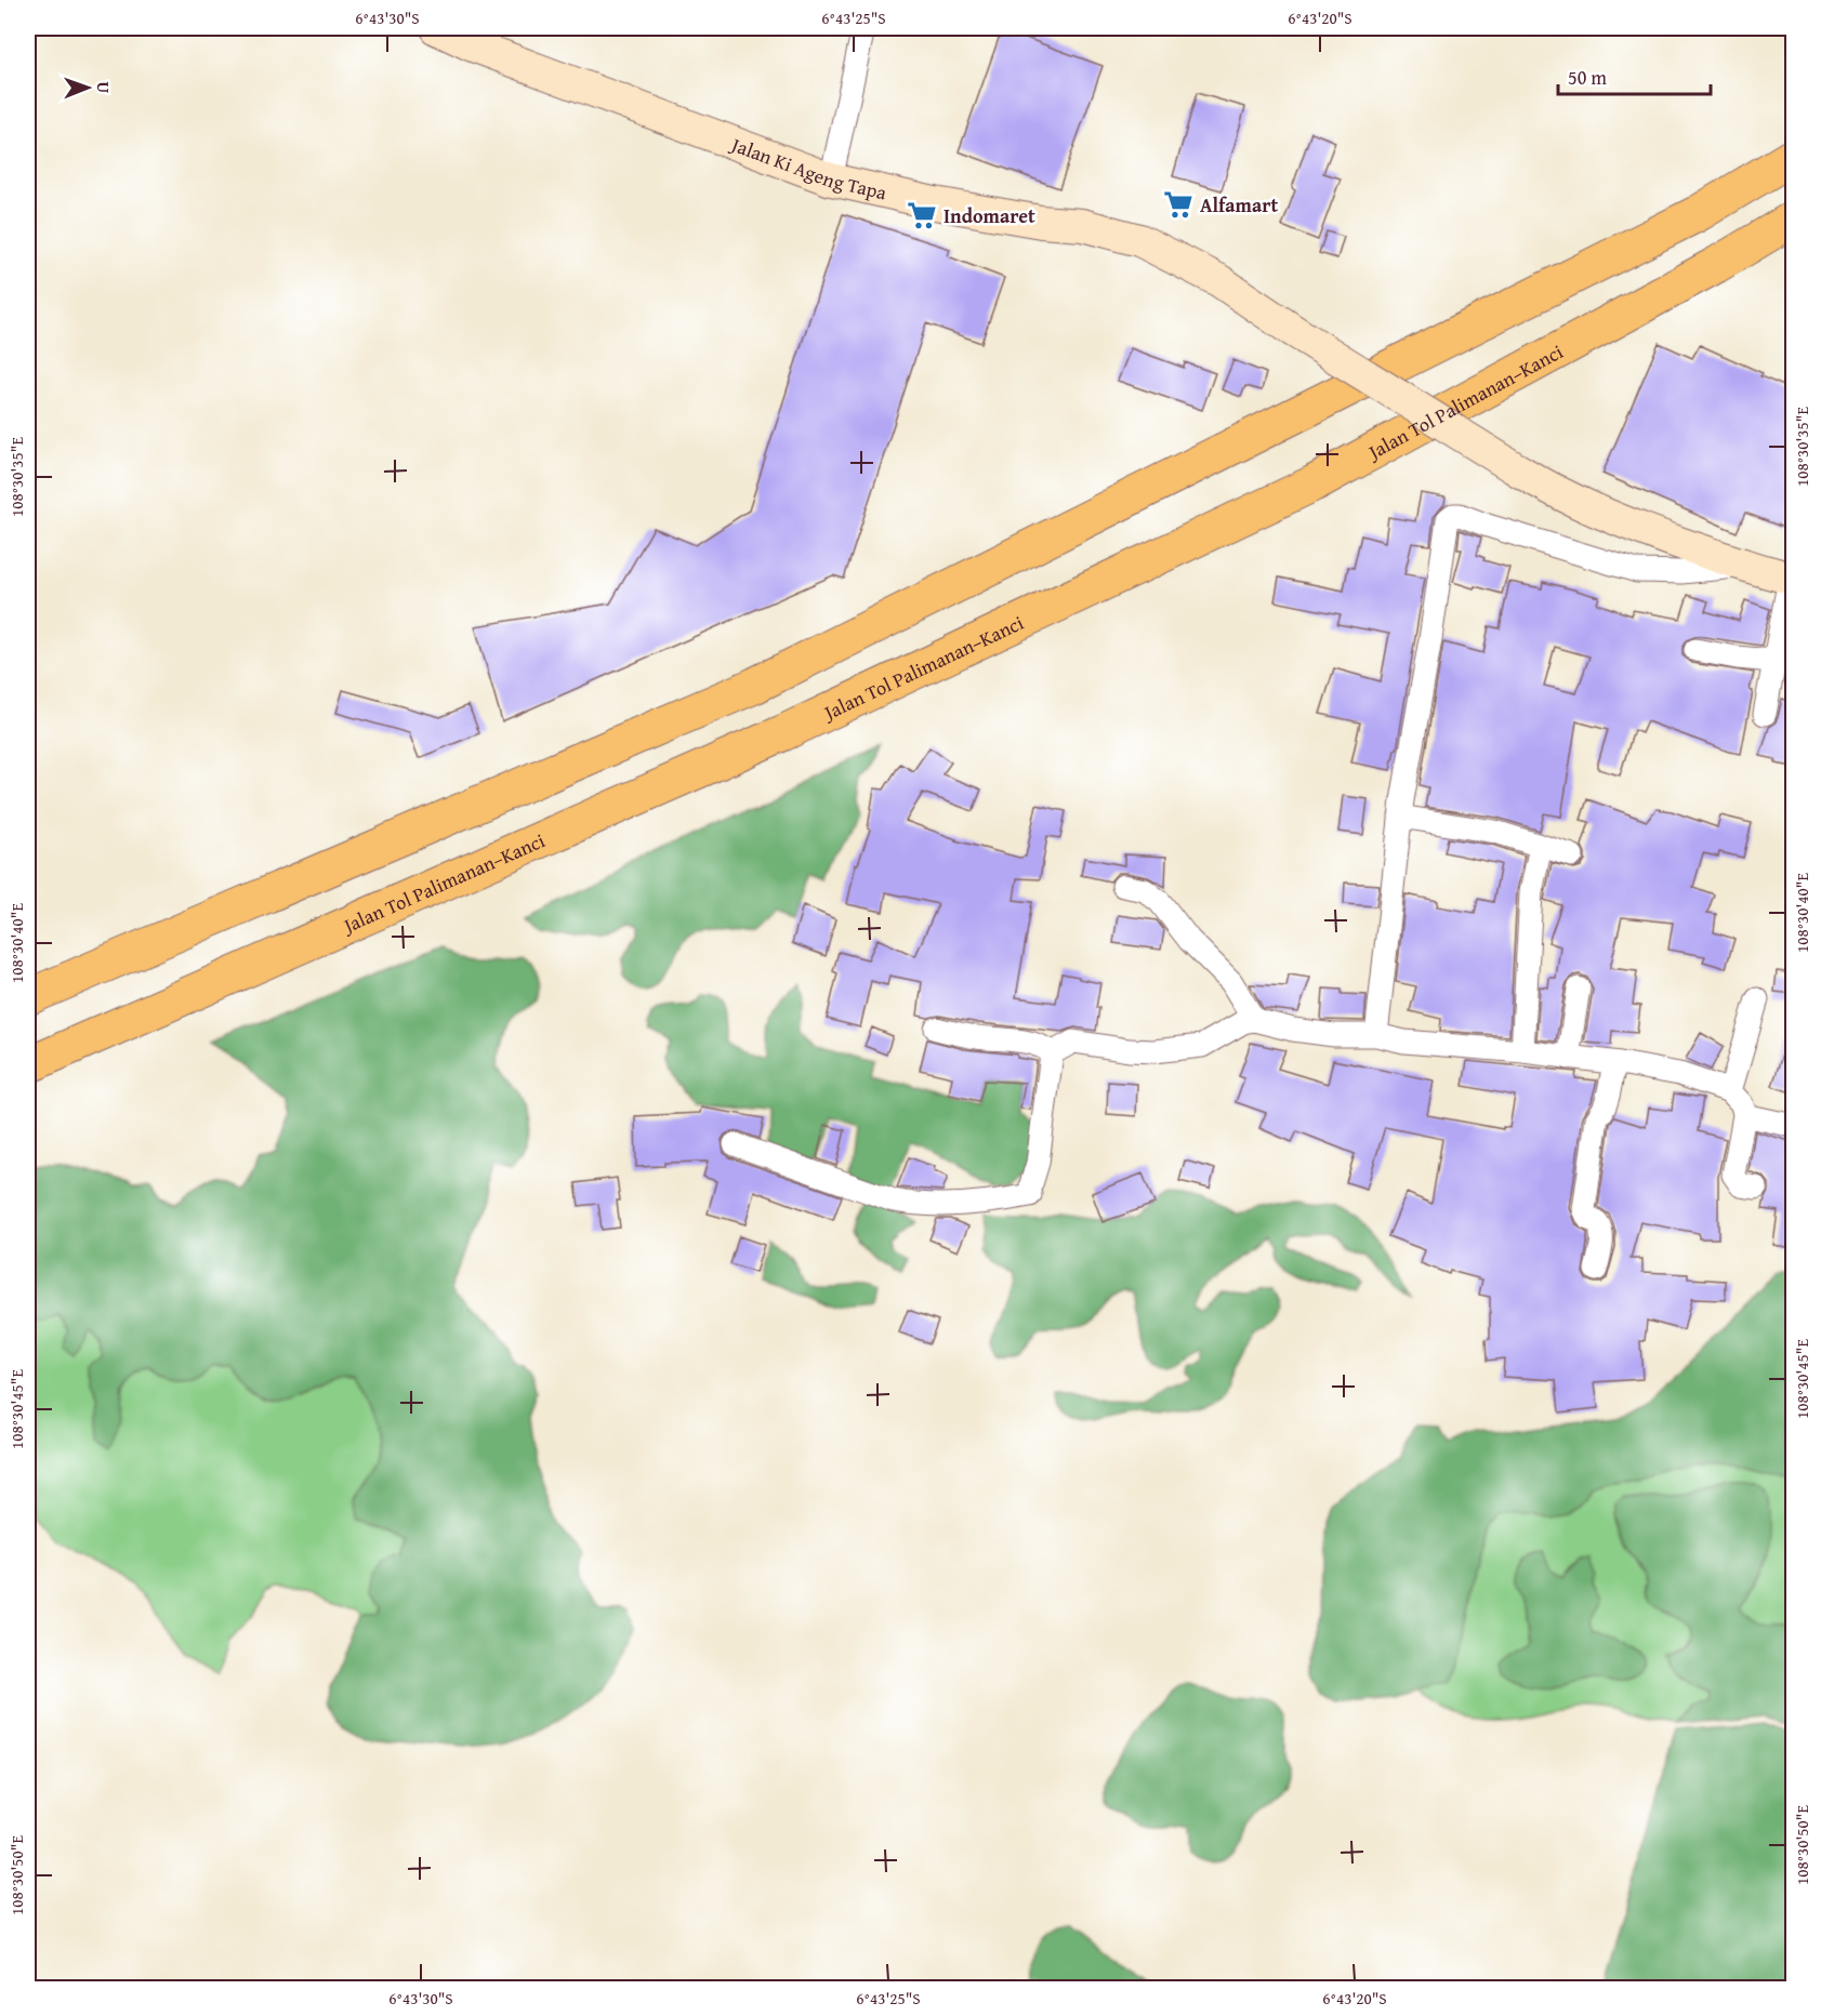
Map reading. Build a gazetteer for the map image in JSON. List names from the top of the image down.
{
  "streets": {
    "highway": ["Jalan Tol Palimanan–Kanci"],
    "street": ["Jalan Ki Ageng Tapa"]
  },
  "places": {
    "supermarket": ["Alfamart", "Indomaret"]
  },
  "scale_bar": "50 m",
  "north": "right",
  "coordinates": [
    "6°43'30\"S",
    "6°43'25\"S",
    "6°43'20\"S",
    "108°30'35\"E",
    "108°30'40\"E",
    "108°30'45\"E",
    "108°30'50\"E"
  ]
}
